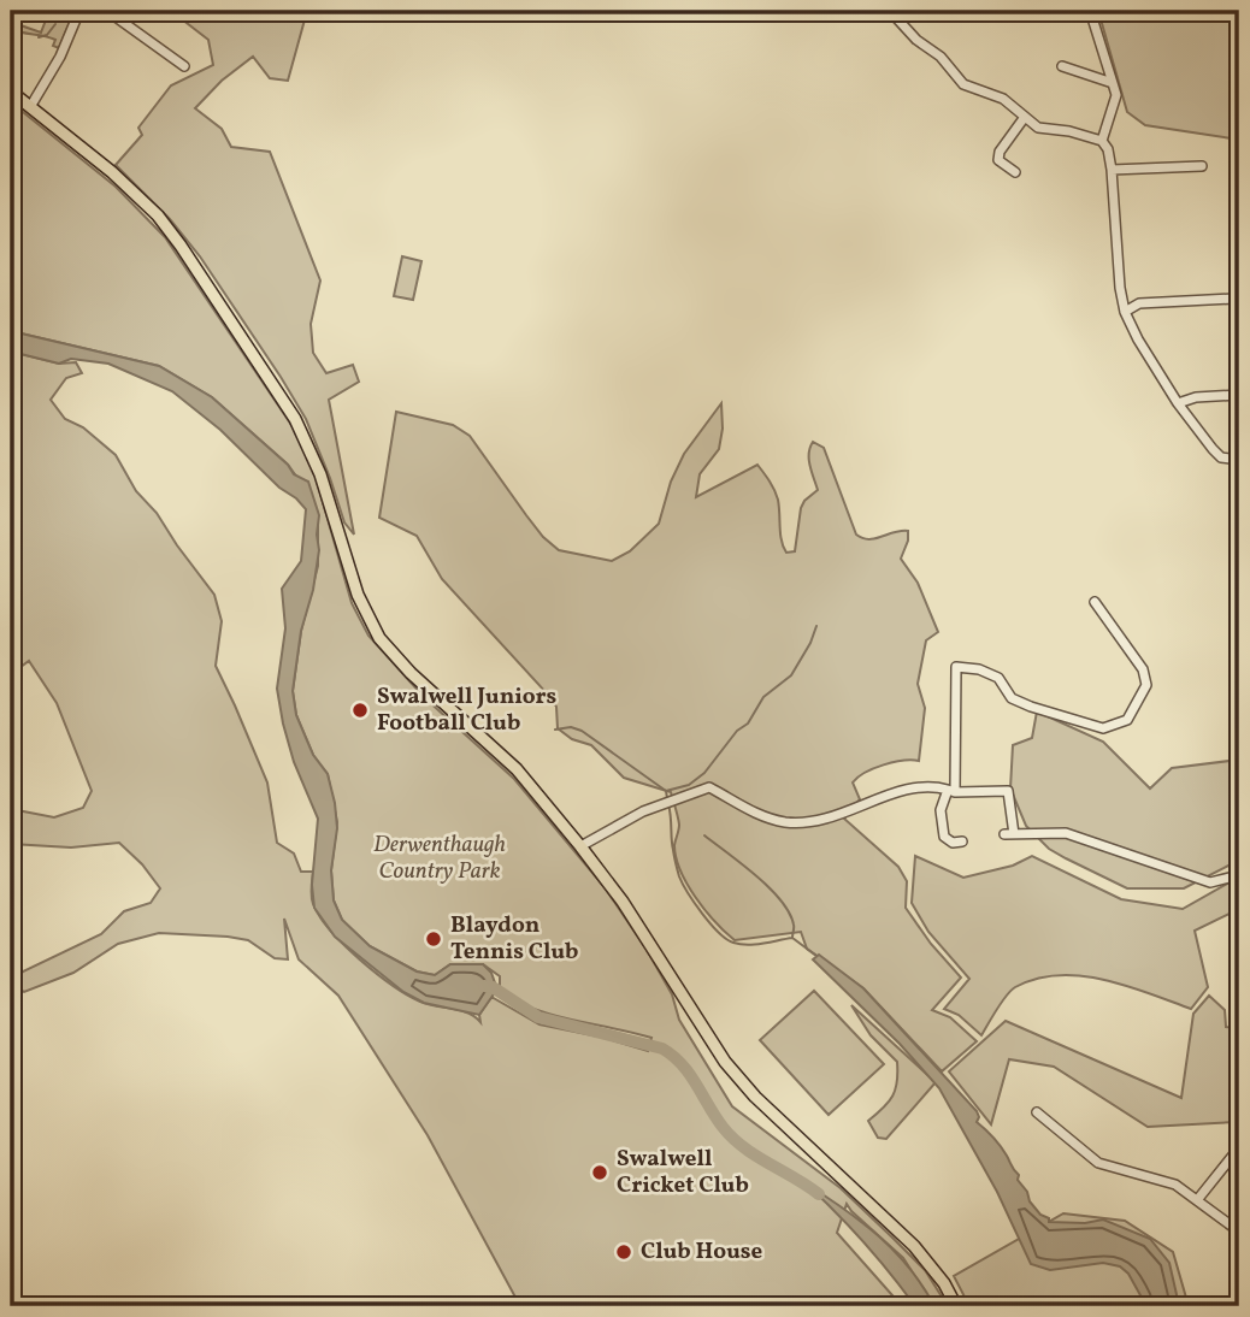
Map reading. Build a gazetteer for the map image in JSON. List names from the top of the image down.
{
  "parks": ["Derwenthaugh Country Park"],
  "places": [
    "Swalwell Juniors Football Club",
    "Blaydon Tennis Club",
    "Swalwell Cricket Club",
    "Club House"
  ]
}
